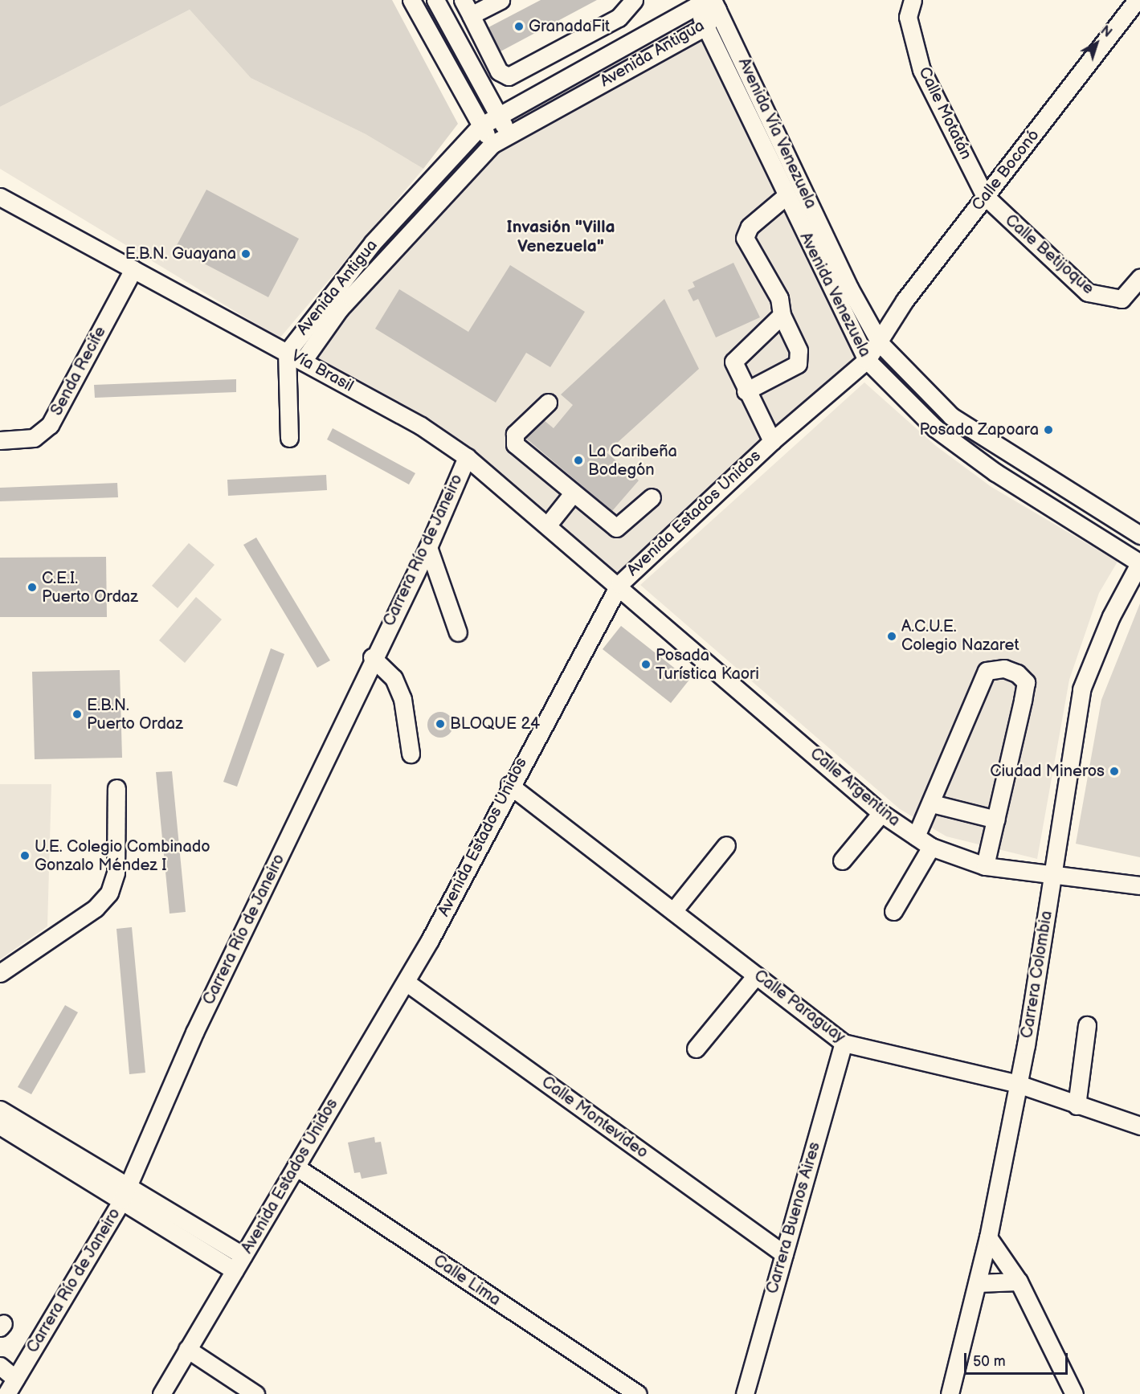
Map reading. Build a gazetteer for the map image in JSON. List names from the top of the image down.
{
  "streets": {
    "street": [
      "Avenida Antigua",
      "Calle Motatán",
      "Avenida Vía Venezuela",
      "Calle Boconó",
      "Calle Betijoque",
      "Avenida Venezuela",
      "Senda Recife",
      "Vía Brasil",
      "Avenida Estados Unidos",
      "Carrera Río de Janeiro",
      "Calle Argentina",
      "Carrera Colombia",
      "Calle Paraguay",
      "Calle Montevideo",
      "Carrera Buenos Aires",
      "Calle Lima"
    ]
  },
  "crossings": [
    ["Avenida Antigua", "Avenida Vía Venezuela"],
    ["Avenida Antigua", "Avenida Venezuela"],
    ["Avenida Antigua", "Vía Brasil"],
    ["Calle Motatán", "Calle Boconó"],
    ["Calle Motatán", "Calle Betijoque"],
    ["Avenida Vía Venezuela", "Calle Boconó"],
    ["Avenida Vía Venezuela", "Avenida Venezuela"],
    ["Avenida Vía Venezuela", "Avenida Estados Unidos"],
    ["Calle Boconó", "Calle Betijoque"],
    ["Calle Boconó", "Avenida Venezuela"],
    ["Calle Boconó", "Avenida Estados Unidos"],
    ["Avenida Venezuela", "Avenida Estados Unidos"],
    ["Avenida Venezuela", "Carrera Colombia"],
    ["Senda Recife", "Vía Brasil"],
    ["Vía Brasil", "Avenida Estados Unidos"],
    ["Vía Brasil", "Carrera Río de Janeiro"],
    ["Vía Brasil", "Calle Argentina"],
    ["Avenida Estados Unidos", "Calle Argentina"],
    ["Avenida Estados Unidos", "Calle Paraguay"],
    ["Avenida Estados Unidos", "Calle Montevideo"],
    ["Avenida Estados Unidos", "Calle Lima"],
    ["Calle Argentina", "Carrera Colombia"],
    ["Carrera Colombia", "Calle Paraguay"],
    ["Calle Paraguay", "Carrera Buenos Aires"],
    ["Calle Montevideo", "Carrera Buenos Aires"]
  ],
  "districts": ["Invasión \"Villa Venezuela\""],
  "places": [
    "GranadaFit",
    "E.B.N. Guayana",
    "Posada Zapoara",
    "La Caribeña Bodegón",
    "C.E.I. Puerto Ordaz",
    "A.C.U.E. Colegio Nazaret",
    "Posada Turística Kaori",
    "E.B.N. Puerto Ordaz",
    "BLOQUE 24",
    "Ciudad Mineros",
    "U.E. Colegio Combinado Gonzalo Méndez I"
  ],
  "scale_bar": "50 m",
  "north": "top right"
}
